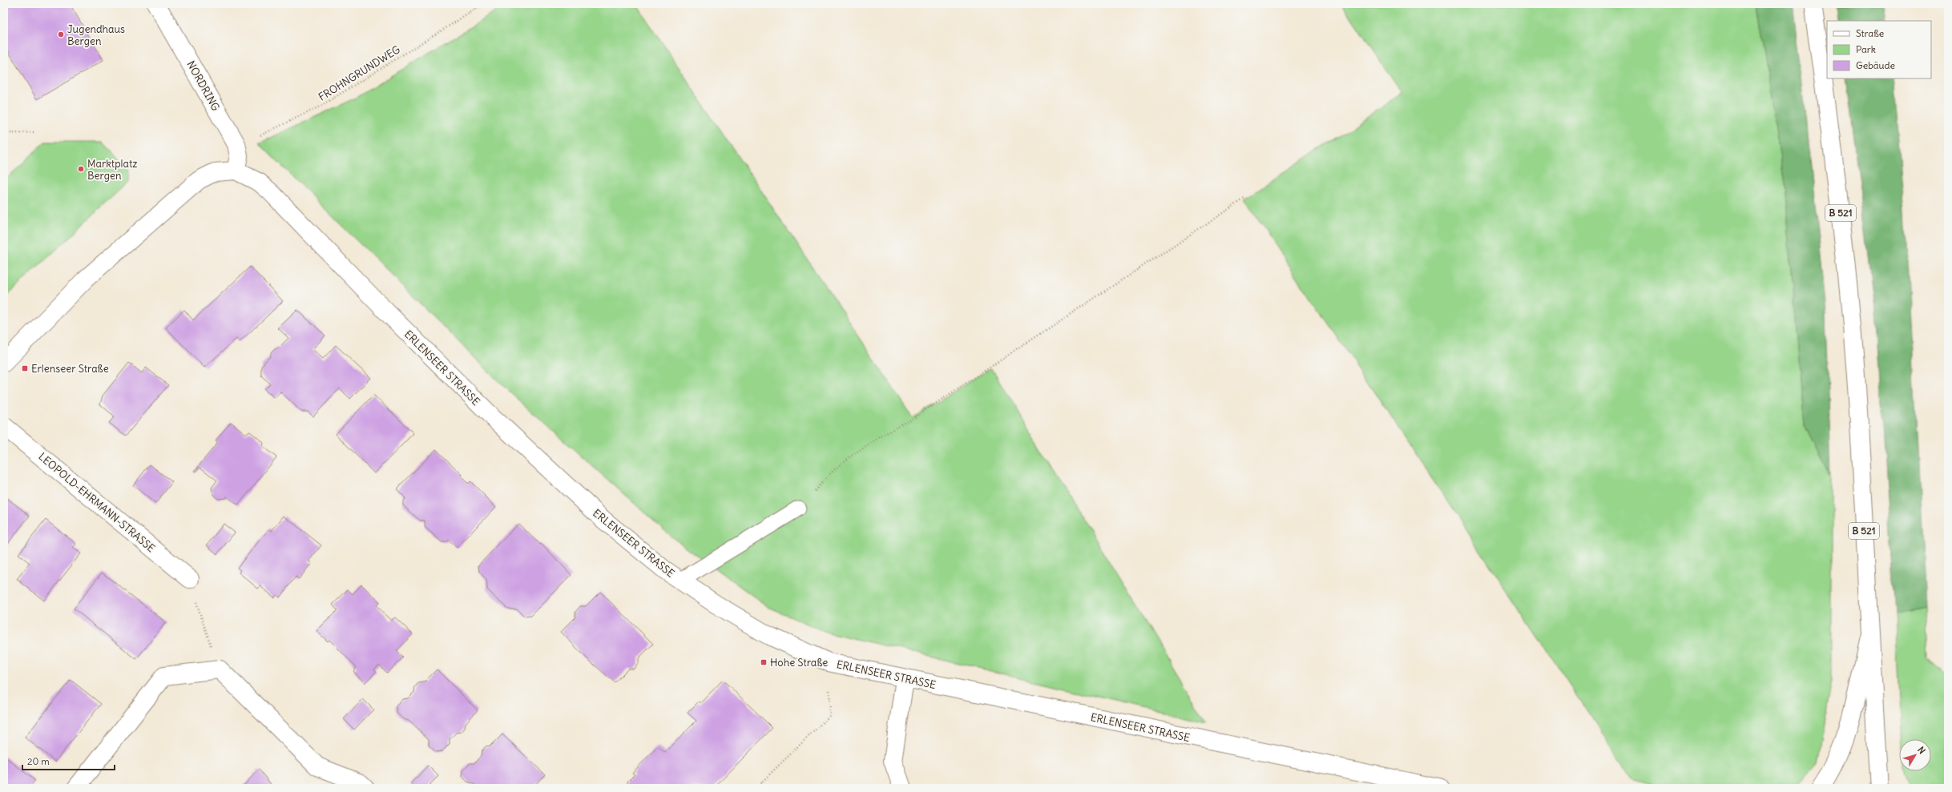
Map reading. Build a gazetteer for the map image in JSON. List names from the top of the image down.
{
  "streets": {
    "street": [
      "NORDRING",
      "B 521",
      "ERLENSEER STRASSE",
      "LEOPOLD-EHRMANN-STRASSE"
    ],
    "path": ["FROHNGRUNDWEG"]
  },
  "crossings": [
    ["FROHNGRUNDWEG", "NORDRING"],
    ["NORDRING", "ERLENSEER STRASSE"]
  ],
  "places": {
    "other": ["Jugendhaus Bergen", "Marktplatz Bergen"],
    "transit": ["Erlenseer Straße", "Hohe Straße"]
  },
  "legend": ["Straße", "Park", "Gebäude"],
  "scale_bar": "20 m",
  "north": "top right"
}
